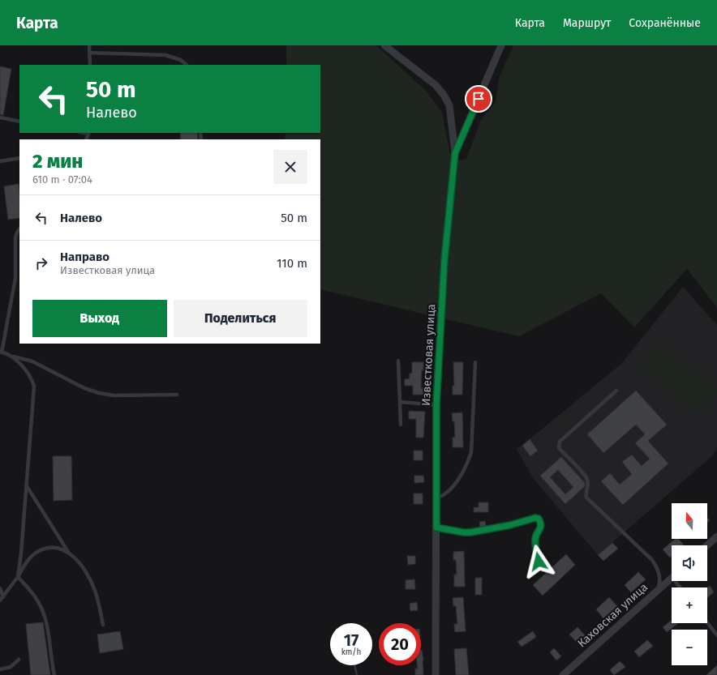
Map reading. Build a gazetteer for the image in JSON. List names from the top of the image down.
{
  "streets": {
    "street": ["Известковая улица", "Каховская улица"]
  },
  "north": "top",
  "page": {
    "header": "Карта",
    "nav": ["Карта", "Маршрут", "Сохранённые"],
    "turn": ["50 m", "Налево"],
    "heading": ["2 мин", "610 m · 07:04"],
    "list": [
      {
        "name": "Налево",
        "value": "50 m"
      },
      {
        "name": "Направо",
        "note": "Известковая улица",
        "value": "110 m"
      }
    ],
    "buttons": ["Выход", "Поделиться"],
    "map_buttons": ["+", "−"],
    "speed": "17 km/h",
    "limit": "20"
  }
}
